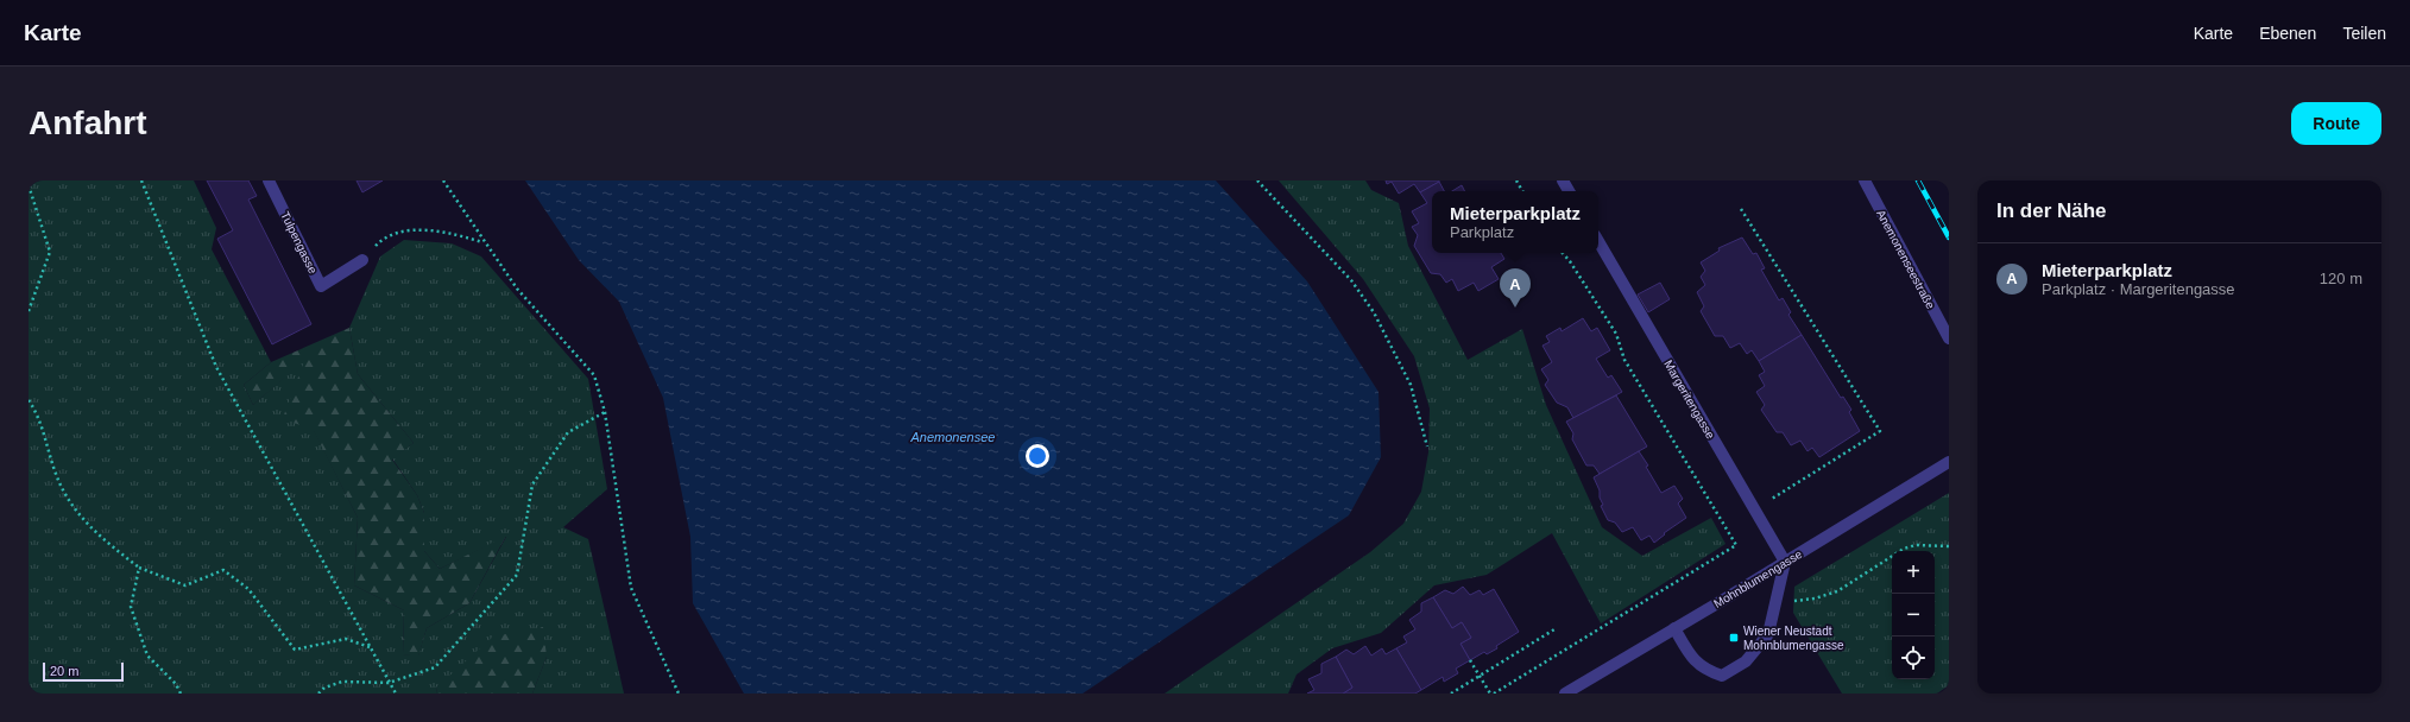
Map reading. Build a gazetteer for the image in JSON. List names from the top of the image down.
{
  "streets": {
    "street": [
      "Tulpengasse",
      "Anemonenseestraße",
      "Margeritengasse",
      "Mohnblumengasse"
    ]
  },
  "crossings": [
    ["Margeritengasse", "Mohnblumengasse"]
  ],
  "water": ["Anemonensee"],
  "places": {
    "transit": ["Wiener Neustadt Mohnblumengasse"]
  },
  "scale_bar": "20 m",
  "page": {
    "header": "Karte",
    "nav": ["Karte", "Ebenen", "Teilen"],
    "buttons": "Route",
    "title": "Anfahrt",
    "heading": "In der Nähe",
    "popup": ["Mieterparkplatz", "Parkplatz"],
    "list": [
      {
        "mark": "A",
        "name": "Mieterparkplatz",
        "note": "Parkplatz · Margeritengasse",
        "value": "120 m"
      }
    ],
    "pins": "A",
    "map_buttons": ["+", "−"],
    "scale": "20 m"
  }
}
